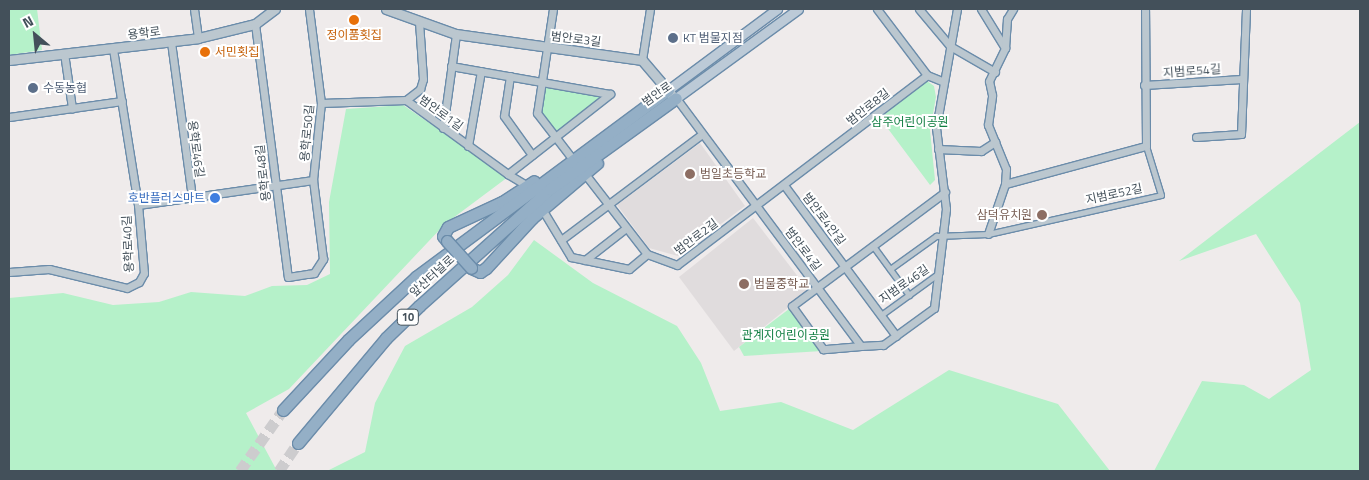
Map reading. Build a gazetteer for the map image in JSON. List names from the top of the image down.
{
  "streets": {
    "highway": ["범안로", "앞산터널로", "10"],
    "street": [
      "용학로",
      "범안로3길",
      "지범로54길",
      "범안로8길",
      "범안로1길",
      "용학로50길",
      "용학로46길",
      "용학로48길",
      "지범로52길",
      "범안로4안길",
      "범안로2길",
      "용학로40길",
      "범안로4길",
      "지범로46길"
    ]
  },
  "crossings": [
    ["용학로", "용학로46길"],
    ["용학로", "용학로48길"],
    ["용학로", "용학로40길"],
    ["지범로54길", "지범로52길"],
    ["범안로", "범안로1길"],
    ["범안로", "범안로4길"],
    ["범안로", "앞산터널로"],
    ["범안로8길", "범안로4안길"],
    ["범안로8길", "범안로2길"],
    ["범안로8길", "범안로4길"],
    ["범안로1길", "용학로50길"],
    ["범안로1길", "앞산터널로"],
    ["용학로50길", "용학로46길"],
    ["용학로50길", "용학로48길"],
    ["용학로46길", "용학로48길"],
    ["지범로52길", "지범로46길"],
    ["범안로4안길", "지범로46길"],
    ["범안로2길", "범안로4길"]
  ],
  "parks": ["삼주어린이공원", "관계지어린이공원"],
  "places": [
    "정이품횟집",
    "KT 범물지점",
    "서민횟집",
    "수동농협",
    "범일초등학교",
    "호반플러스마트",
    "삼덕유치원",
    "범물중학교"
  ],
  "north": "top left"
}
